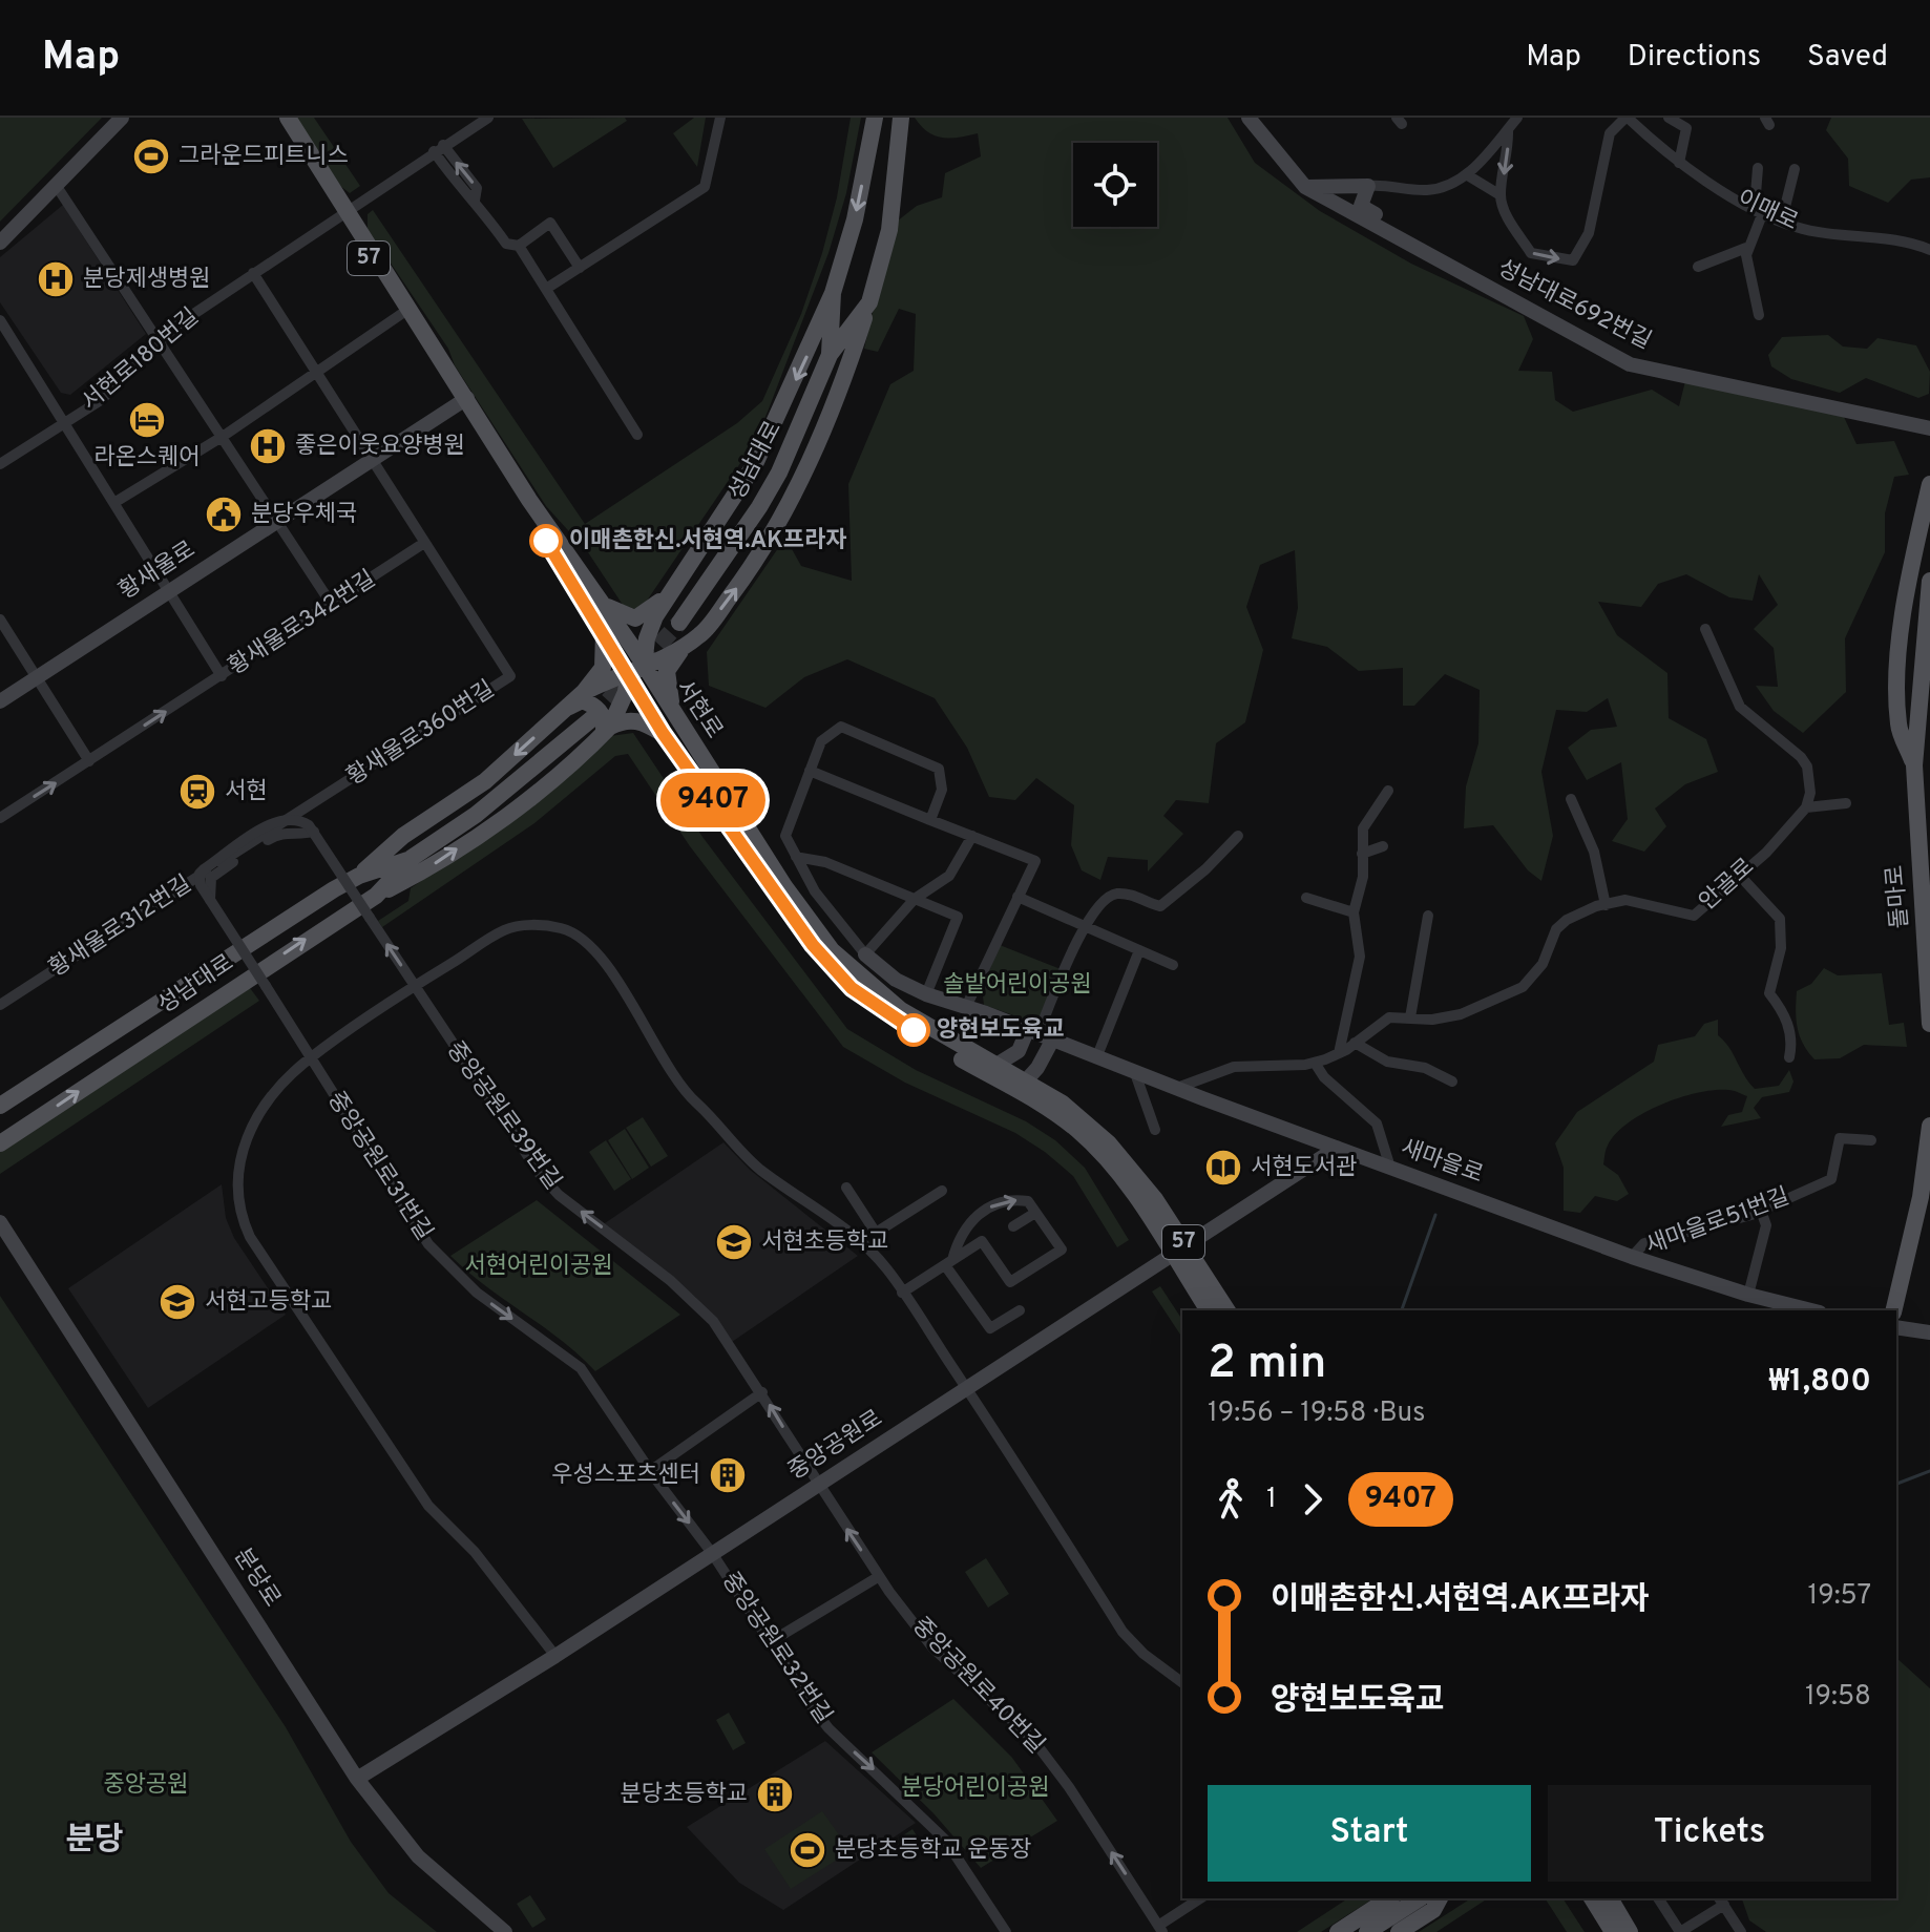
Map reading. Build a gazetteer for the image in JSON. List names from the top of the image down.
{
  "streets": {
    "main road": [
      "57",
      "성남대로",
      "서현로",
      "돌마로"
    ],
    "street": [
      "이매로",
      "성남대로692번길",
      "서현로180번길",
      "황새울로",
      "황새울로342번길",
      "황새울로360번길",
      "안골로",
      "황새울로312번길",
      "중앙공원로39번길",
      "새마을로",
      "중앙공원로31번길",
      "새마을로51번길",
      "중앙공원로",
      "분당로",
      "중앙공원로32번길",
      "중앙공원로40번길"
    ]
  },
  "crossings": [
    ["서현로180번길", "황새울로342번길"],
    ["서현로180번길", "서현로"],
    ["서현로180번길", "황새울로360번길"],
    ["황새울로", "황새울로342번길"],
    ["황새울로", "서현로"],
    ["황새울로", "황새울로360번길"],
    ["황새울로342번길", "황새울로360번길"],
    ["서현로", "중앙공원로"],
    ["황새울로360번길", "황새울로312번길"],
    ["안골로", "새마을로"],
    ["중앙공원로39번길", "중앙공원로31번길"],
    ["중앙공원로39번길", "중앙공원로"],
    ["중앙공원로39번길", "중앙공원로40번길"],
    ["새마을로", "새마을로51번길"],
    ["새마을로", "중앙공원로"],
    ["중앙공원로31번길", "중앙공원로"],
    ["중앙공원로31번길", "중앙공원로32번길"],
    ["중앙공원로", "분당로"],
    ["중앙공원로", "중앙공원로32번길"],
    ["중앙공원로", "중앙공원로40번길"]
  ],
  "one_way": [
    "중앙공원로39번길",
    "중앙공원로31번길",
    "중앙공원로32번길",
    "중앙공원로40번길"
  ],
  "districts": ["분당"],
  "parks": [
    "솔밭어린이공원",
    "서현어린이공원",
    "중앙공원",
    "분당어린이공원"
  ],
  "places": {
    "sports": ["그라운드피트니스", "분당초등학교 운동장"],
    "hospital": ["분당제생병원", "좋은이웃요양병원"],
    "hotel": ["라온스퀘어"],
    "public building": ["분당우체국"],
    "other": ["이매촌한신.서현역.AK프라자", "양현보도육교"],
    "station": ["서현"],
    "library": ["서현도서관"],
    "school or university": ["서현초등학교", "서현고등학교"],
    "building": ["우성스포츠센터", "분당초등학교"]
  },
  "lines": ["bus line 9407"],
  "page": {
    "header": "Map",
    "nav": ["Map", "Directions", "Saved"],
    "on_map": "9407",
    "heading": ["2 min", "19:56 – 19:58 · Bus", "₩1,800"],
    "legs": ["1", "9407"],
    "list": [
      {
        "name": "이매촌한신.서현역.AK프라자",
        "value": "19:57"
      },
      {
        "name": "양현보도육교",
        "value": "19:58"
      }
    ],
    "buttons": ["Start", "Tickets"]
  }
}
